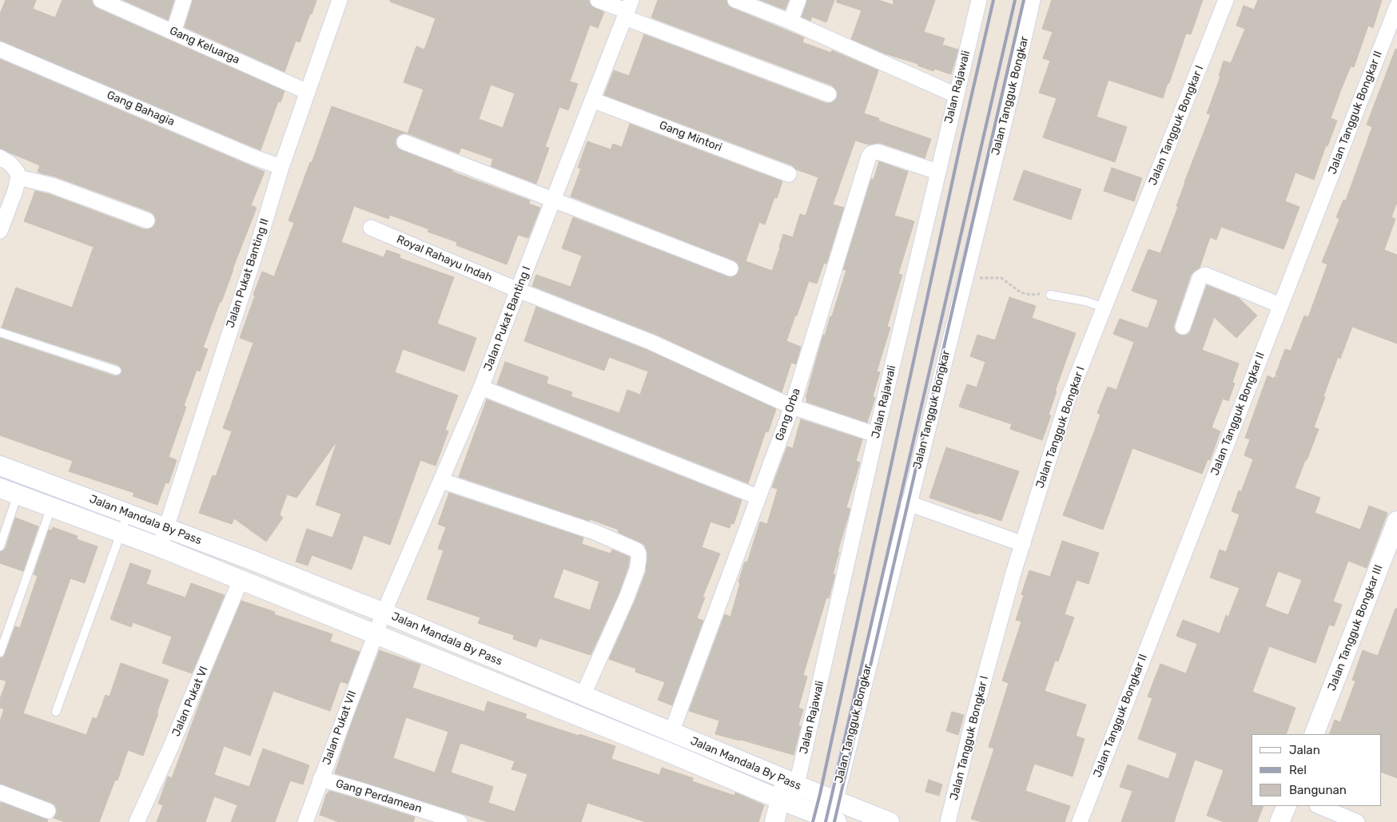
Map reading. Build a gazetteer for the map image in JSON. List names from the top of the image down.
{
  "streets": {
    "street": [
      "Gang Keluarga",
      "Jalan Rajawali",
      "Jalan Tangguk Bongkar",
      "Gang Bahagia",
      "Jalan Tangguk Bongkar II",
      "Jalan Tangguk Bongkar I",
      "Gang Mintori",
      "Royal Rahayu Indah",
      "Jalan Pukat Banting II",
      "Jalan Pukat Banting I",
      "Gang Orba",
      "Jalan Mandala By Pass",
      "Jalan Tangguk Bongkar III",
      "Jalan Pukat VI",
      "Jalan Pukat VII",
      "Gang Perdamean"
    ]
  },
  "crossings": [
    ["Gang Keluarga", "Jalan Pukat Banting II"],
    ["Jalan Rajawali", "Royal Rahayu Indah"],
    ["Jalan Rajawali", "Jalan Mandala By Pass"],
    ["Jalan Tangguk Bongkar", "Jalan Mandala By Pass"],
    ["Gang Bahagia", "Jalan Pukat Banting II"],
    ["Gang Mintori", "Jalan Pukat Banting I"],
    ["Royal Rahayu Indah", "Jalan Pukat Banting I"],
    ["Royal Rahayu Indah", "Gang Orba"],
    ["Jalan Pukat Banting II", "Jalan Mandala By Pass"],
    ["Jalan Pukat Banting I", "Jalan Mandala By Pass"],
    ["Jalan Pukat Banting I", "Jalan Pukat VII"],
    ["Gang Orba", "Jalan Mandala By Pass"],
    ["Jalan Mandala By Pass", "Jalan Pukat VI"],
    ["Jalan Mandala By Pass", "Jalan Pukat VII"],
    ["Jalan Pukat VII", "Gang Perdamean"]
  ],
  "legend": ["Jalan", "Rel", "Bangunan"]
}
